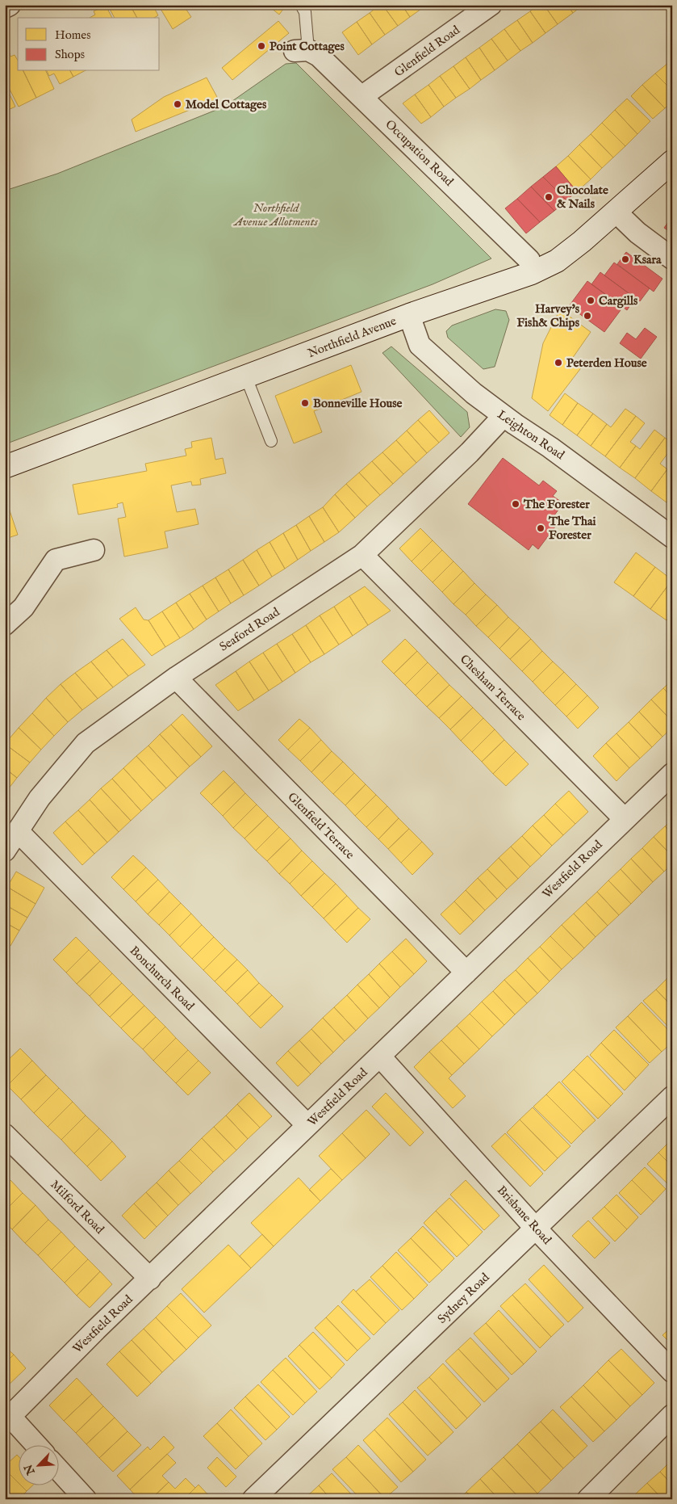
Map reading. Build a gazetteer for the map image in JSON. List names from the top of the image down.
{
  "streets": {
    "main road": ["Northfield Avenue"],
    "street": [
      "Glenfield Road",
      "Occupation Road",
      "Leighton Road",
      "Seaford Road",
      "Chesham Terrace",
      "Glenfield Terrace",
      "Westfield Road",
      "Bonchurch Road",
      "Milford Road",
      "Brisbane Road",
      "Sydney Road"
    ]
  },
  "crossings": [
    ["Glenfield Road", "Occupation Road"],
    ["Occupation Road", "Northfield Avenue"],
    ["Northfield Avenue", "Leighton Road"],
    ["Leighton Road", "Seaford Road"],
    ["Seaford Road", "Chesham Terrace"],
    ["Seaford Road", "Glenfield Terrace"],
    ["Seaford Road", "Bonchurch Road"],
    ["Chesham Terrace", "Westfield Road"],
    ["Glenfield Terrace", "Westfield Road"],
    ["Westfield Road", "Bonchurch Road"],
    ["Westfield Road", "Milford Road"],
    ["Westfield Road", "Brisbane Road"],
    ["Brisbane Road", "Sydney Road"]
  ],
  "parks": ["Northfield Avenue Allotments"],
  "places": [
    "Point Cottages",
    "Model Cottages",
    "Chocolate & Nails",
    "Ksara",
    "Cargills",
    "Harvey's Fish& Chips",
    "Peterden House",
    "Bonneville House",
    "The Forester",
    "The Thai Forester"
  ],
  "legend": ["Homes", "Shops"],
  "north": "bottom left"
}
